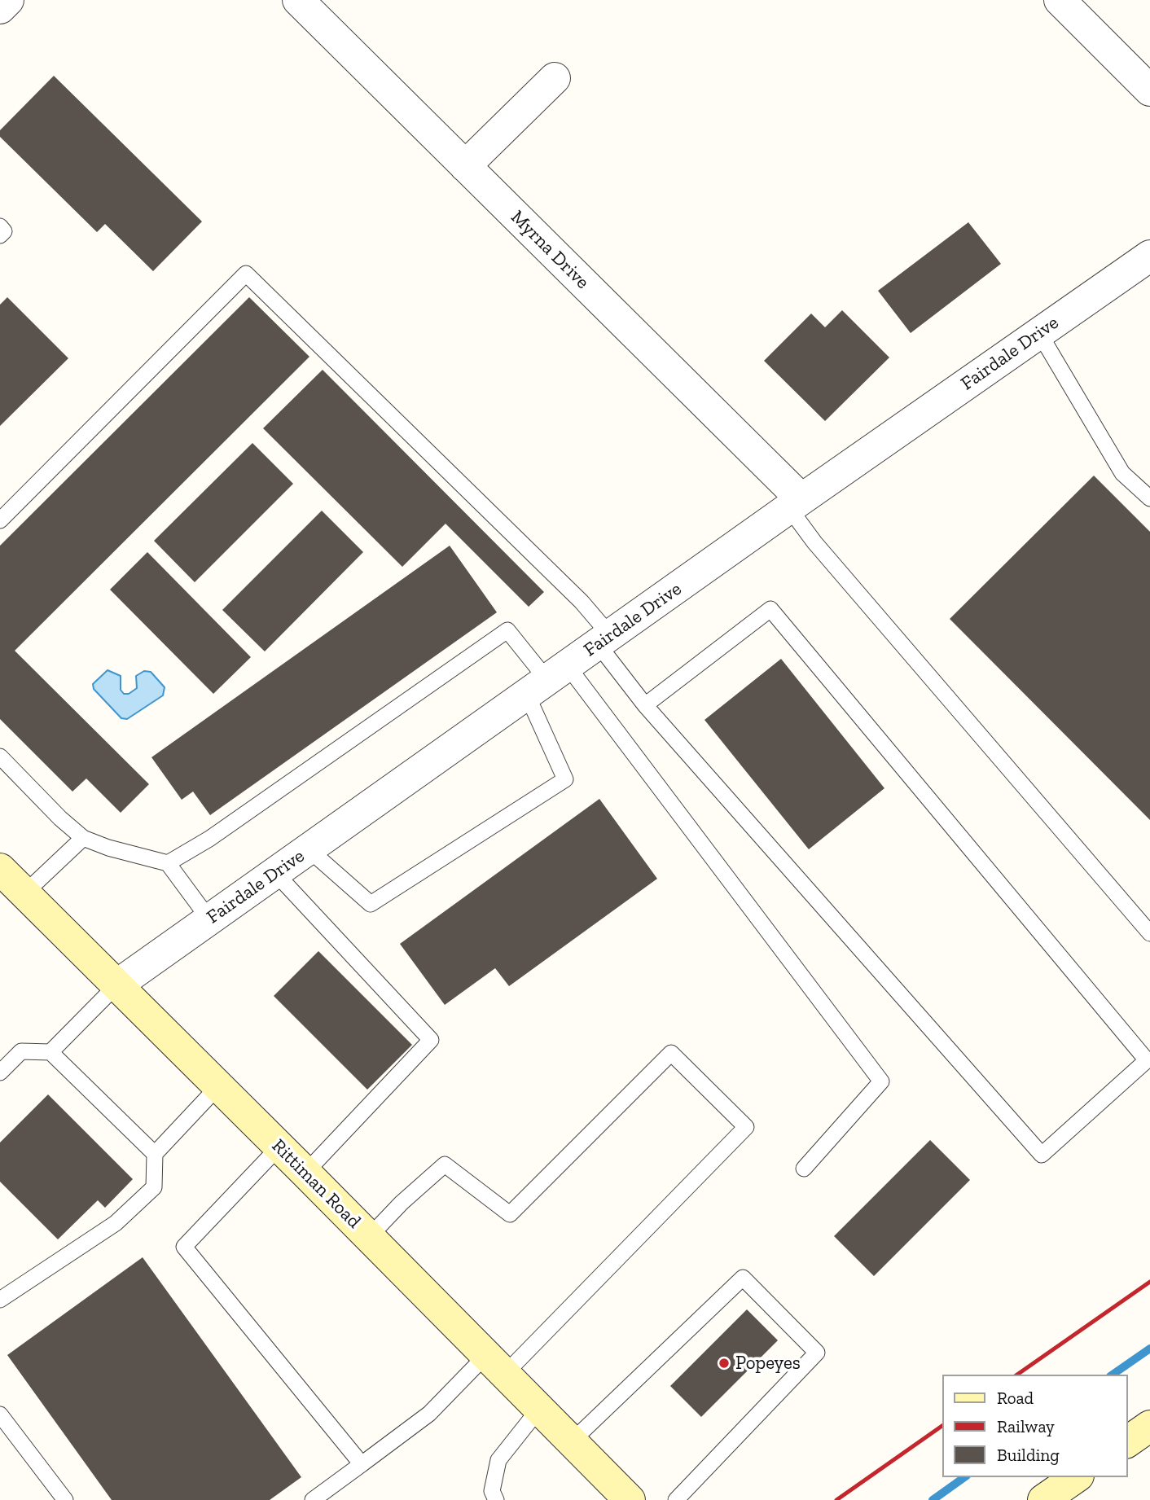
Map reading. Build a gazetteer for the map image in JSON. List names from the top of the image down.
{
  "streets": {
    "main road": ["Rittiman Road"],
    "street": ["Myrna Drive", "Fairdale Drive"]
  },
  "crossings": [
    ["Myrna Drive", "Fairdale Drive"],
    ["Fairdale Drive", "Rittiman Road"]
  ],
  "places": ["Popeyes"],
  "legend": ["Road", "Railway", "Building"]
}
